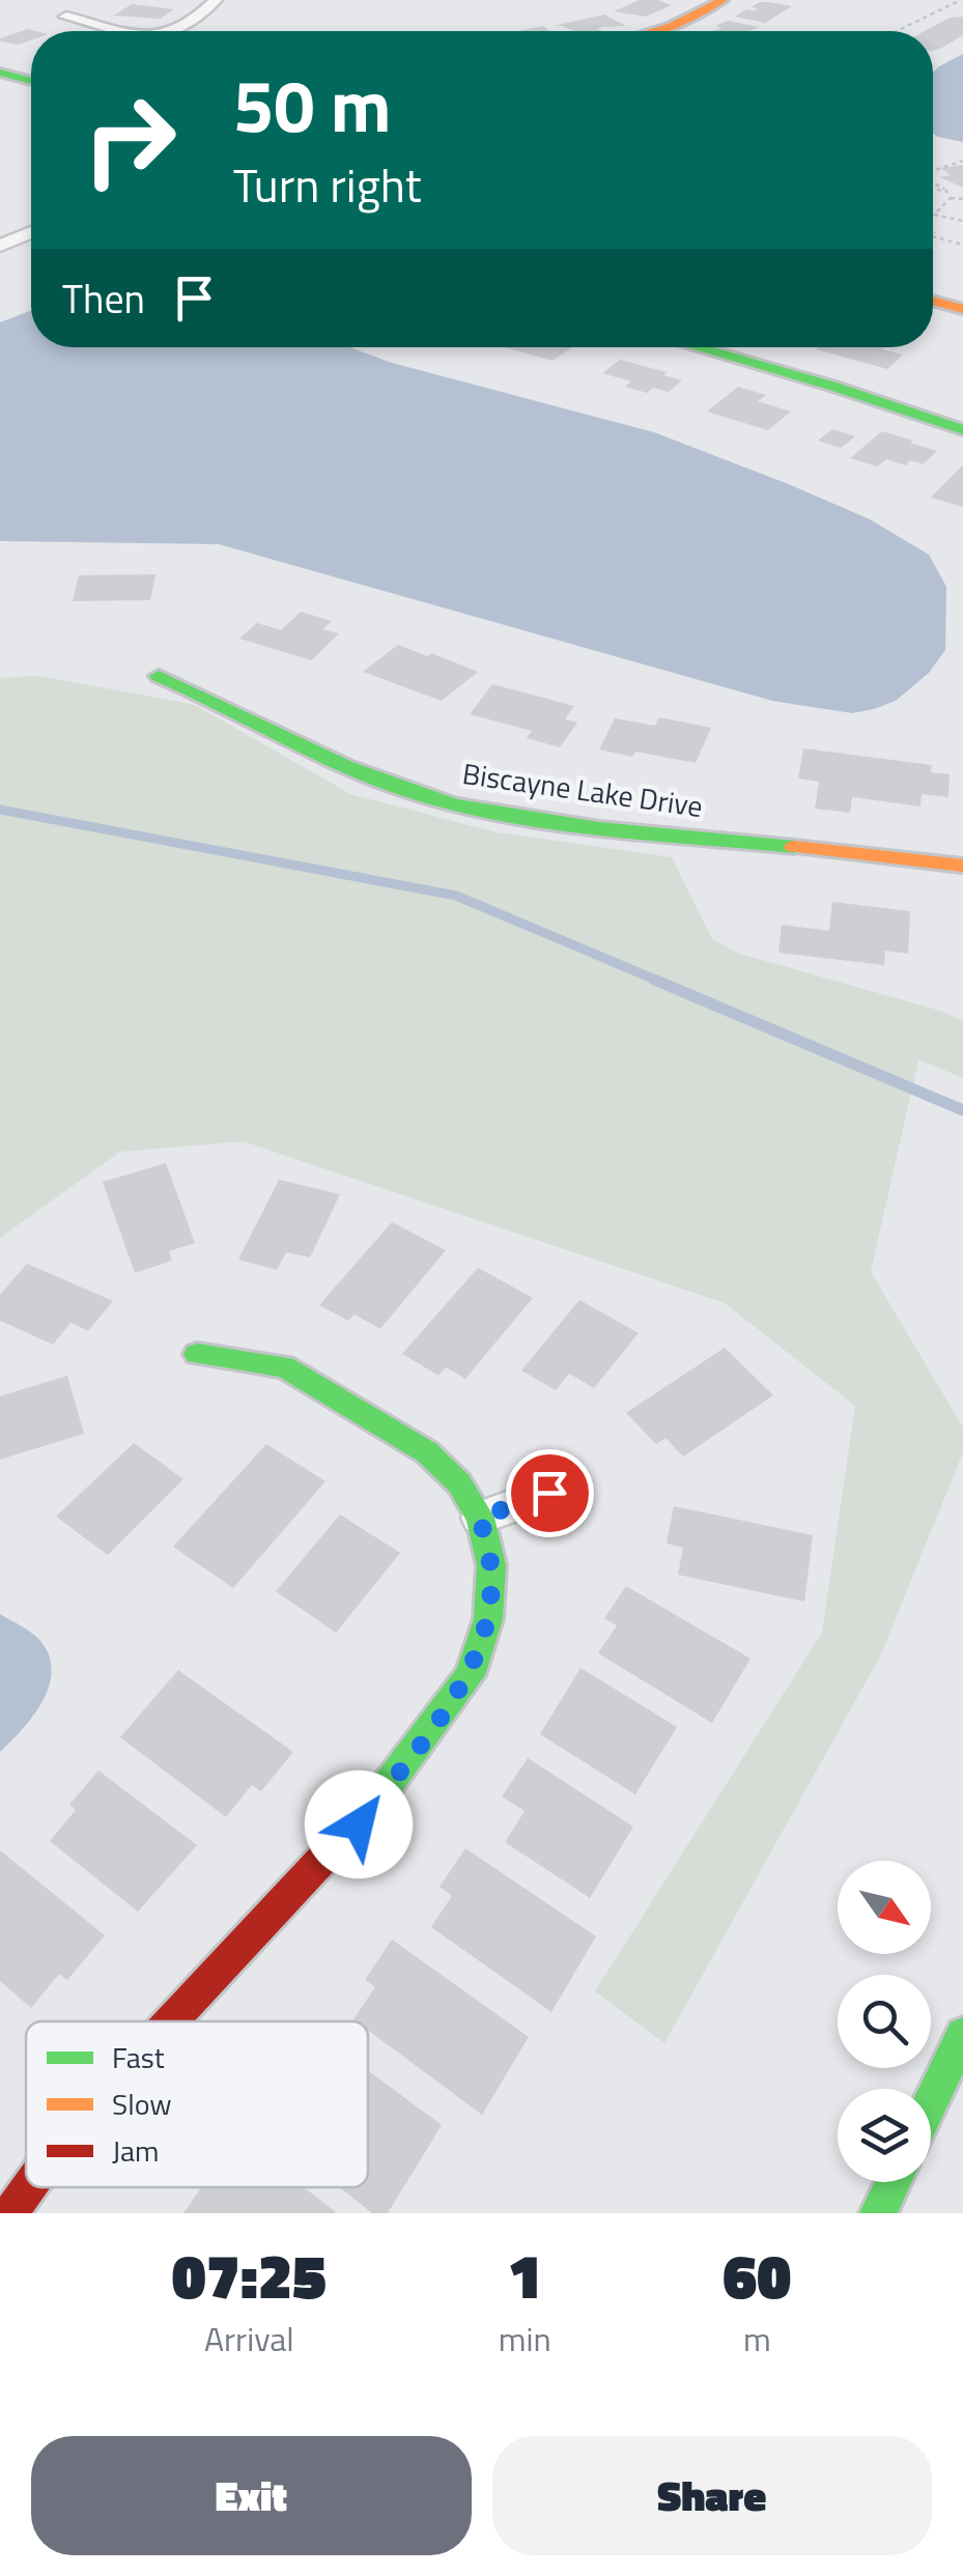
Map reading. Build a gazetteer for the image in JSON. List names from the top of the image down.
{
  "streets": {
    "main road": ["Biscayne Lake Drive"]
  },
  "legend": ["Fast", "Slow", "Jam"],
  "north": "bottom right",
  "page": {
    "turn": ["50 m", "Turn right"],
    "then": "Then",
    "eta": [
      "07:25",
      "Arrival",
      "1",
      "min",
      "60",
      "m"
    ],
    "buttons": ["Exit", "Share"]
  }
}
